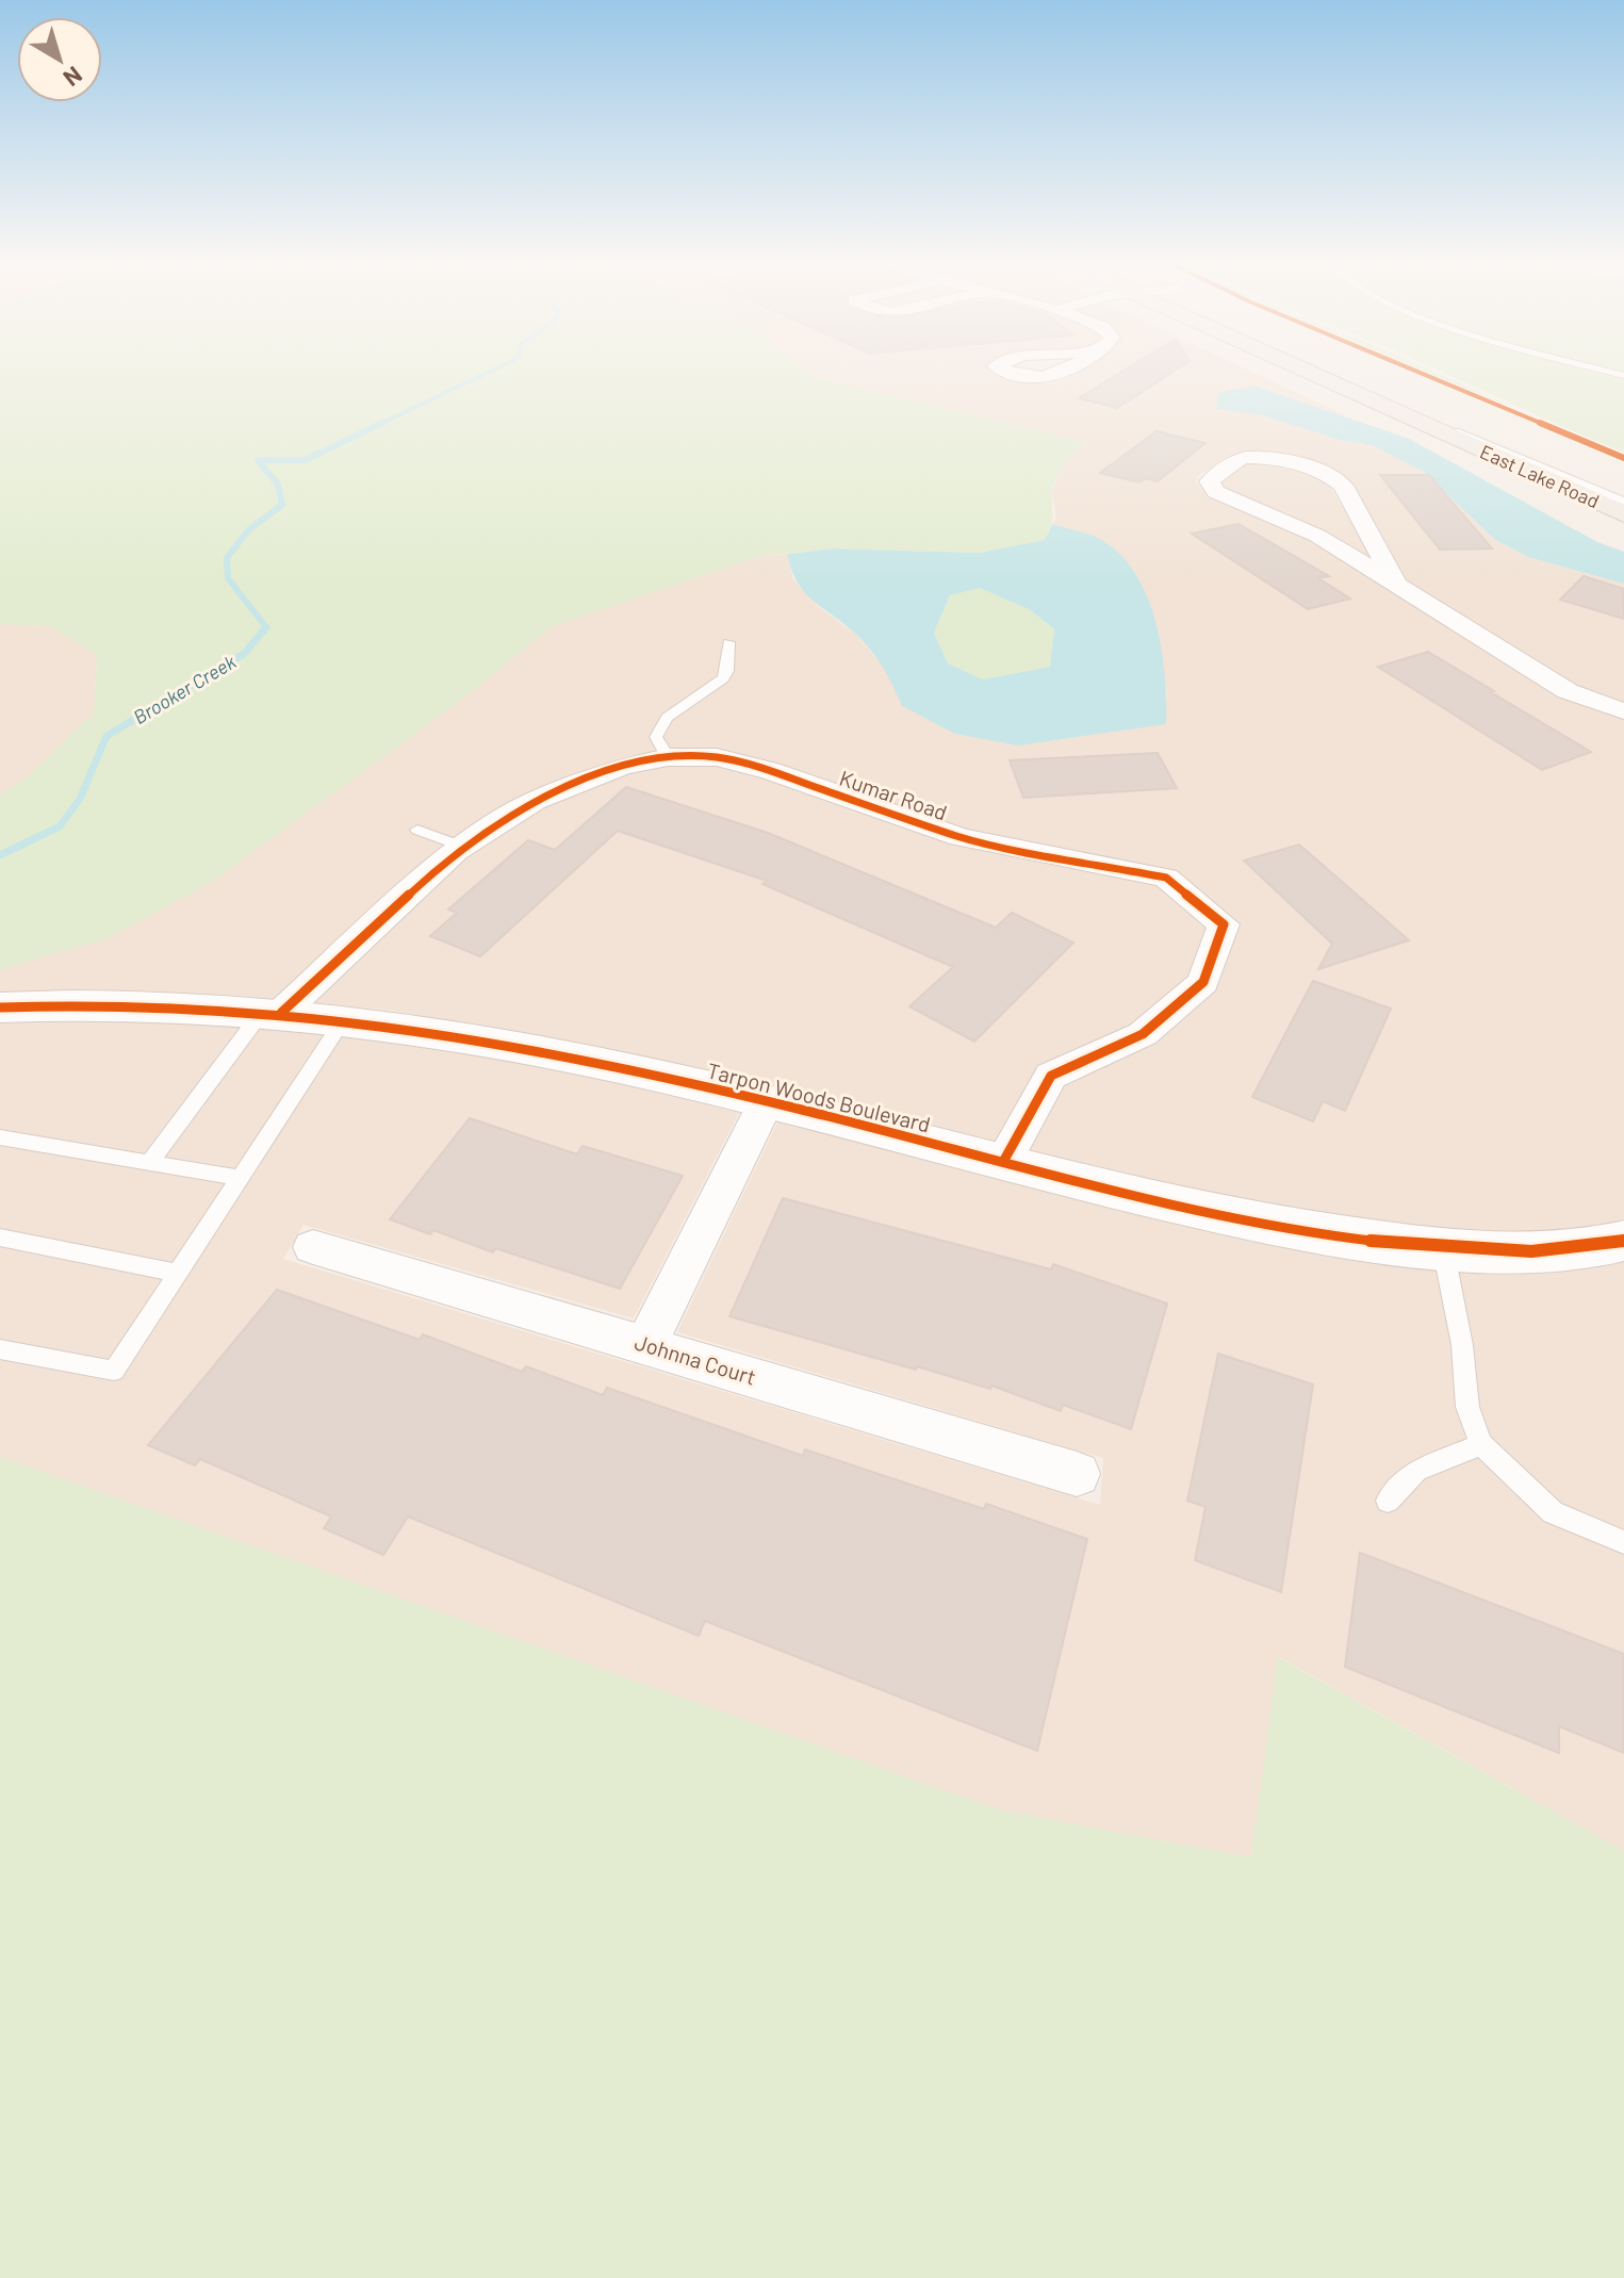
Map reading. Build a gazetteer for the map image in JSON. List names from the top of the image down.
{
  "streets": {
    "main road": ["East Lake Road"],
    "street": ["Kumar Road", "Tarpon Woods Boulevard", "Johnna Court"]
  },
  "crossings": [
    ["Kumar Road", "Tarpon Woods Boulevard"]
  ],
  "water": ["Brooker Creek"],
  "north": "bottom right"
}
